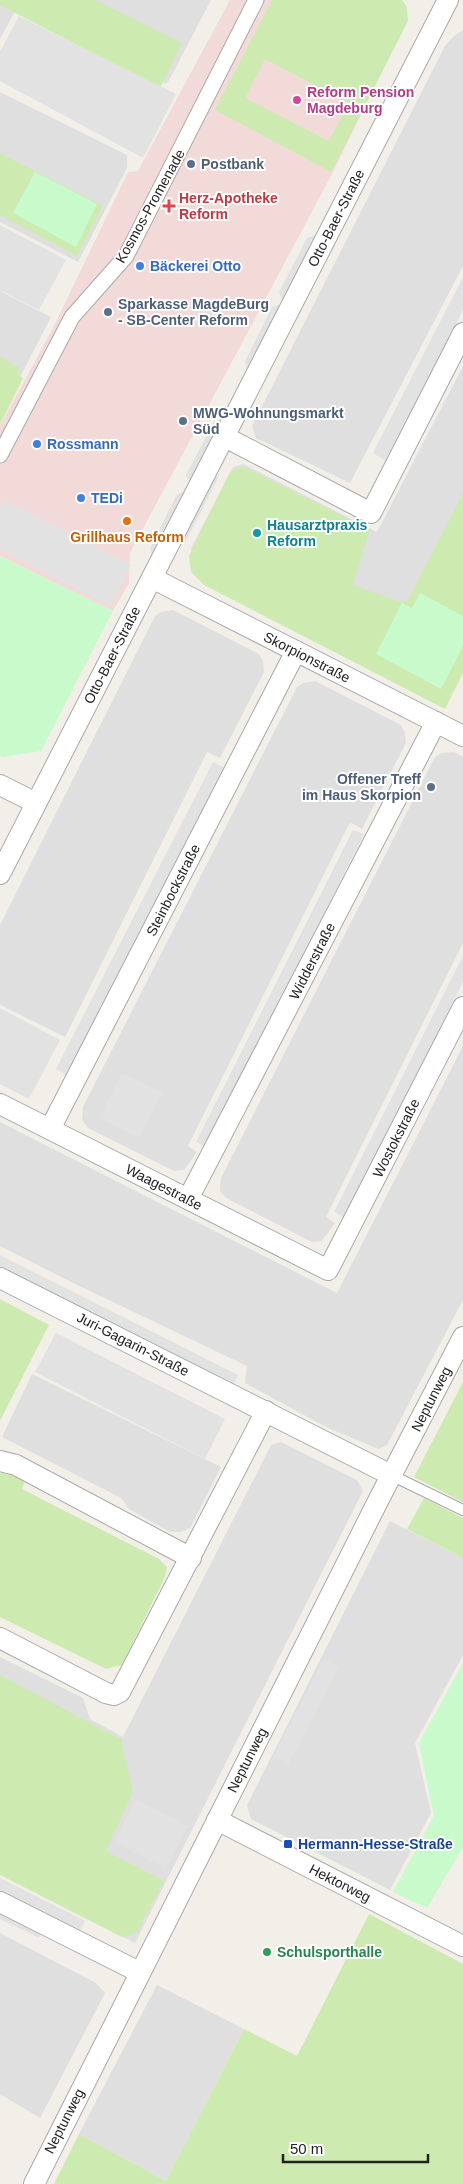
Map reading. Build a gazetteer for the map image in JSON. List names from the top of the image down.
{
  "streets": {
    "street": [
      "Kosmos-Promenade",
      "Otto-Baer-Straße",
      "Skorpionstraße",
      "Steinbockstraße",
      "Widderstraße",
      "Wostokstraße",
      "Waagestraße",
      "Juri-Gagarin-Straße",
      "Neptunweg",
      "Hektorweg"
    ]
  },
  "crossings": [
    ["Otto-Baer-Straße", "Skorpionstraße"],
    ["Skorpionstraße", "Steinbockstraße"],
    ["Skorpionstraße", "Widderstraße"],
    ["Steinbockstraße", "Waagestraße"],
    ["Widderstraße", "Waagestraße"],
    ["Wostokstraße", "Waagestraße"],
    ["Juri-Gagarin-Straße", "Neptunweg"],
    ["Neptunweg", "Hektorweg"]
  ],
  "places": {
    "other": [
      "Reform Pension Magdeburg",
      "Postbank",
      "Bäckerei Otto",
      "Sparkasse MagdeBurg - SB-Center Reform",
      "MWG-Wohnungsmarkt Süd",
      "Rossmann",
      "TEDi",
      "Grillhaus Reform",
      "Hausarztpraxis Reform",
      "Offener Treff im Haus Skorpion",
      "Schulsporthalle"
    ],
    "health": ["Herz-Apotheke Reform"],
    "transit": ["Hermann-Hesse-Straße"]
  },
  "scale_bar": "50 m"
}
